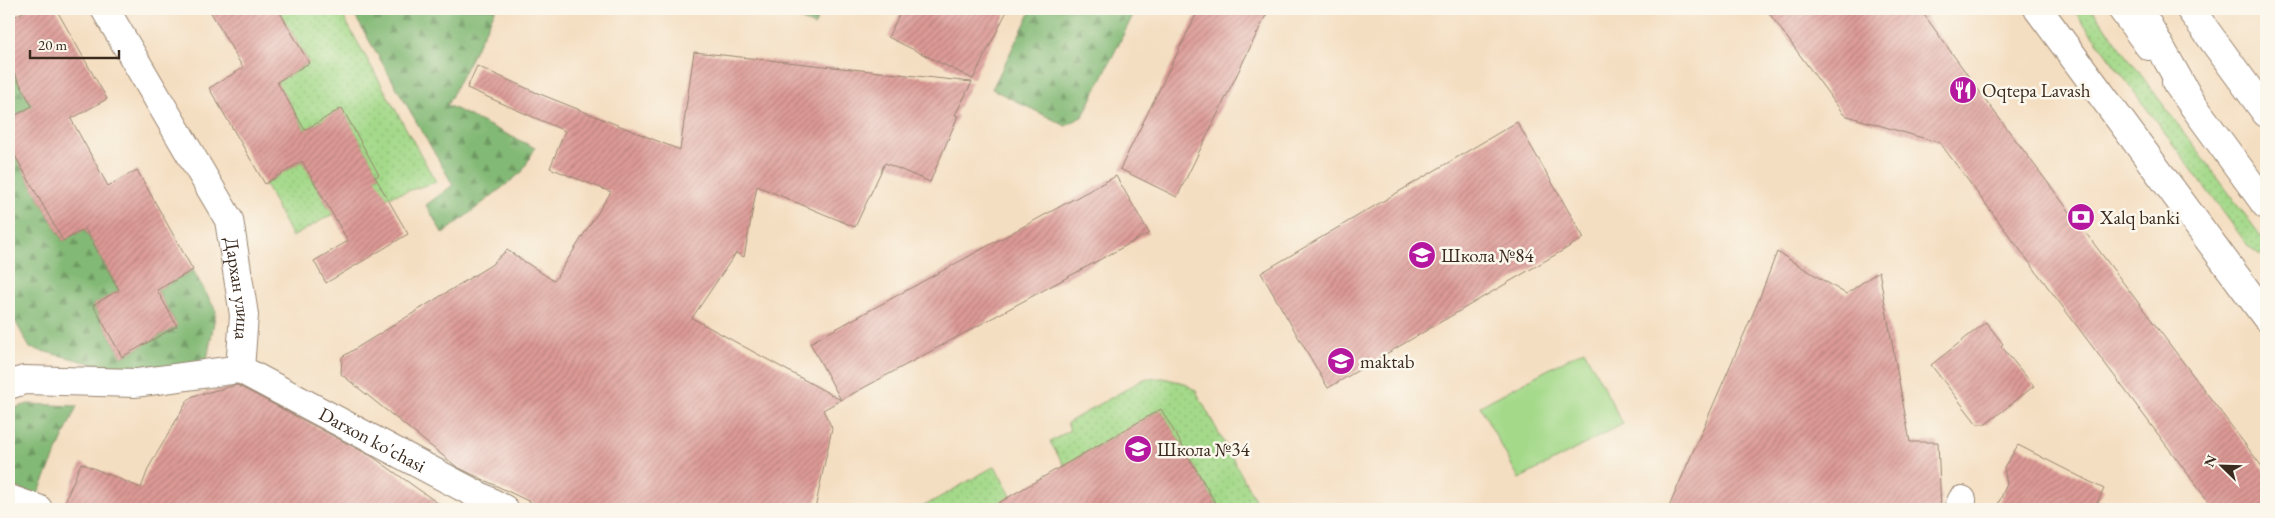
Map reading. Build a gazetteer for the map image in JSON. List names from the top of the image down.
{
  "streets": {
    "street": ["Дархан улица", "Darxon ko'chasi"]
  },
  "crossings": [
    ["Дархан улица", "Darxon ko'chasi"]
  ],
  "places": {
    "restaurant": ["Oqtepa Lavash"],
    "bank": ["Xalq banki"],
    "school or university": ["Школа №84", "maktab", "Школа №34"]
  },
  "scale_bar": "20 m",
  "north": "top left"
}
